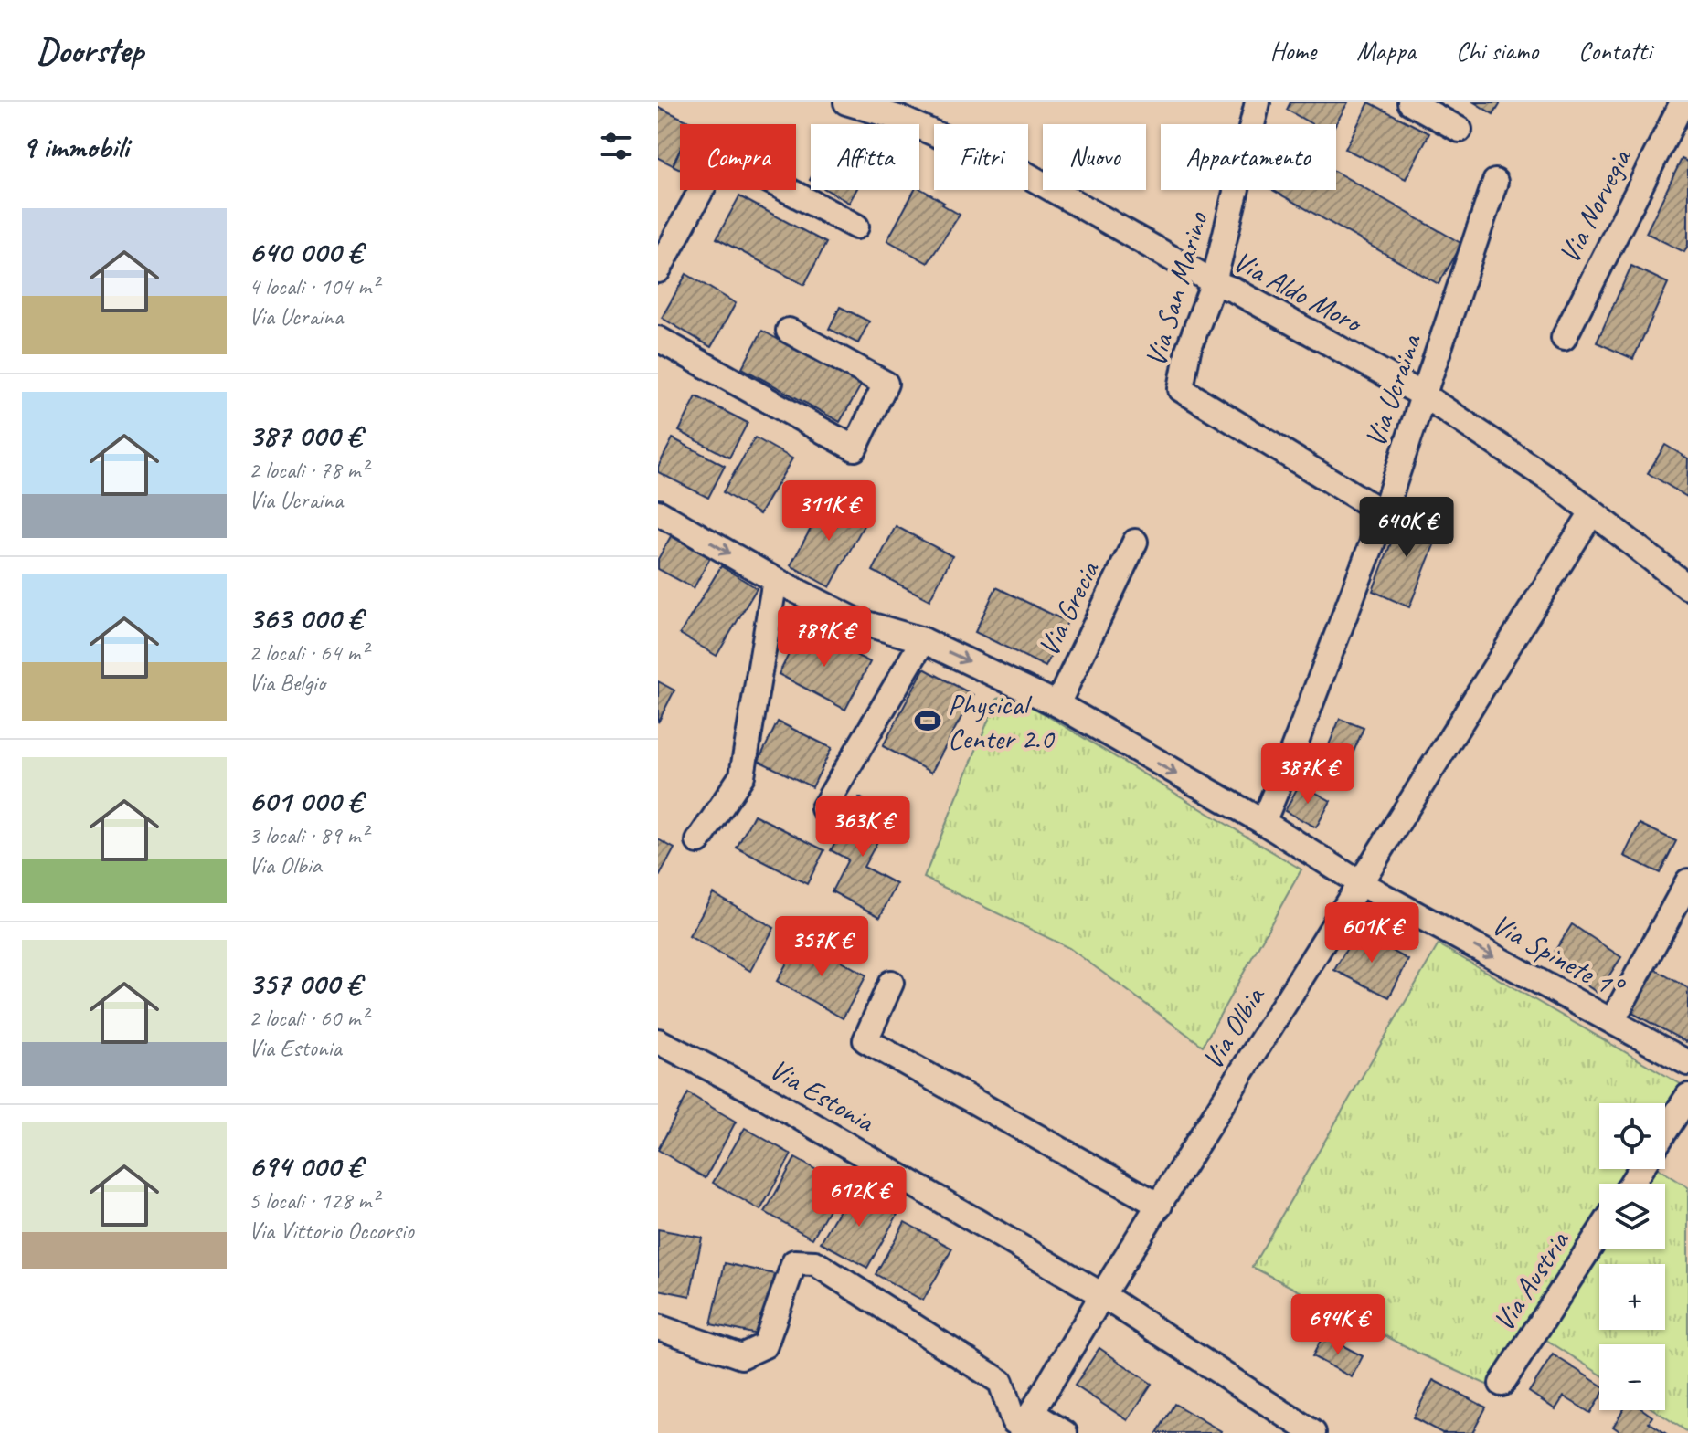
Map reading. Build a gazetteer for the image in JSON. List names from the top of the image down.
{
  "streets": {
    "street": [
      "Via Norvegia",
      "Via San Marino",
      "Via Aldo Moro",
      "Via Ucraina",
      "Via Grecia",
      "Via Spinete 1°",
      "Via Olbia",
      "Via Estonia",
      "Via Austria"
    ]
  },
  "crossings": [
    ["Via San Marino", "Via Aldo Moro"],
    ["Via San Marino", "Via Ucraina"],
    ["Via Aldo Moro", "Via Ucraina"],
    ["Via Aldo Moro", "Via Olbia"],
    ["Via Ucraina", "Via Spinete 1°"],
    ["Via Grecia", "Via Spinete 1°"],
    ["Via Spinete 1°", "Via Olbia"],
    ["Via Olbia", "Via Estonia"]
  ],
  "one_way": ["Via Spinete 1°"],
  "places": {
    "sports": ["Physical Center 2.0"]
  },
  "page": {
    "header": "Doorstep",
    "nav": [
      "Home",
      "Mappa",
      "Chi siamo",
      "Contatti"
    ],
    "heading": "9 immobili",
    "chip": [
      "Compra",
      "Affitta",
      "Filtri",
      "Nuovo",
      "Appartamento"
    ],
    "list": [
      {
        "name": "640 000 €",
        "note": "4 locali · 104 m² · Via Ucraina"
      },
      {
        "name": "387 000 €",
        "note": "2 locali · 78 m² · Via Ucraina"
      },
      {
        "name": "363 000 €",
        "note": "2 locali · 64 m² · Via Belgio"
      },
      {
        "name": "601 000 €",
        "note": "3 locali · 89 m² · Via Olbia"
      },
      {
        "name": "357 000 €",
        "note": "2 locali · 60 m² · Via Estonia"
      },
      {
        "name": "694 000 €",
        "note": "5 locali · 128 m² · Via Vittorio Occorsio"
      }
    ],
    "price": [
      "311K €",
      "640K €",
      "789K €",
      "387K €",
      "363K €",
      "601K €",
      "357K €",
      "612K €",
      "694K €"
    ],
    "map_buttons": ["+", "−"]
  }
}
